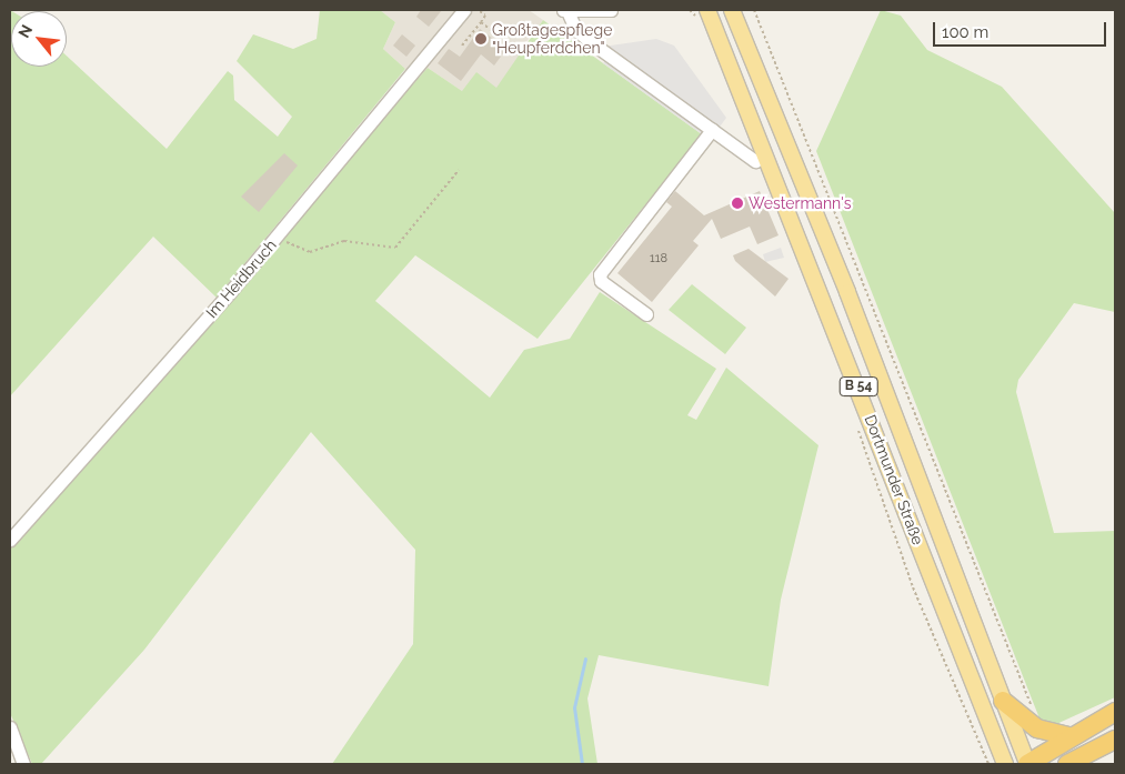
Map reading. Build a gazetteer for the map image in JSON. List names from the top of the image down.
{
  "streets": {
    "main road": ["B 54", "Dortmunder Straße"],
    "street": ["Im Heidbruch"]
  },
  "places": ["Großtagespflege \"Heupferdchen\"", "Westermann's"],
  "house_numbers": ["118"],
  "scale_bar": "100 m",
  "north": "top left"
}
